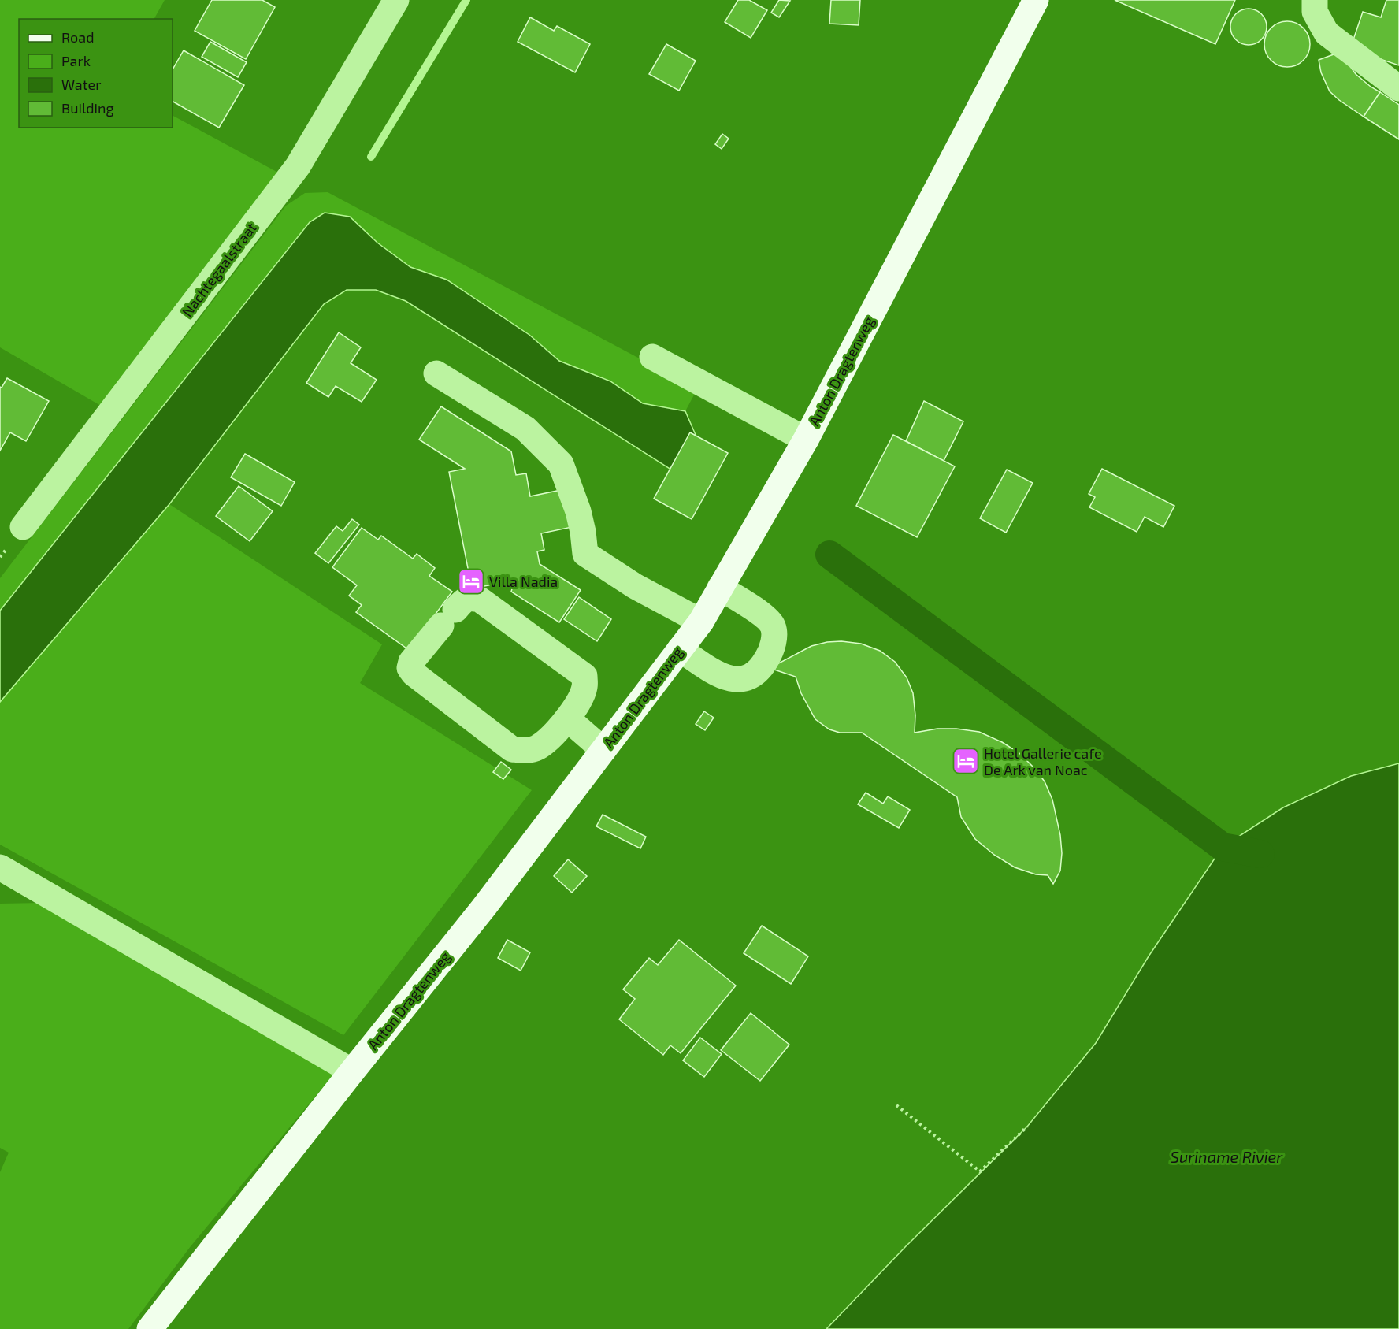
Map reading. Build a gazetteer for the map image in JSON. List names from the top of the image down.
{
  "streets": {
    "main road": ["Anton Dragtenweg"],
    "street": ["Nachtegaalstraat"]
  },
  "water": ["Suriname Rivier"],
  "places": {
    "hotel": ["Villa Nadia", "Hotel Gallerie cafe De Ark van Noac"]
  },
  "legend": [
    "Road",
    "Park",
    "Water",
    "Building"
  ]
}
